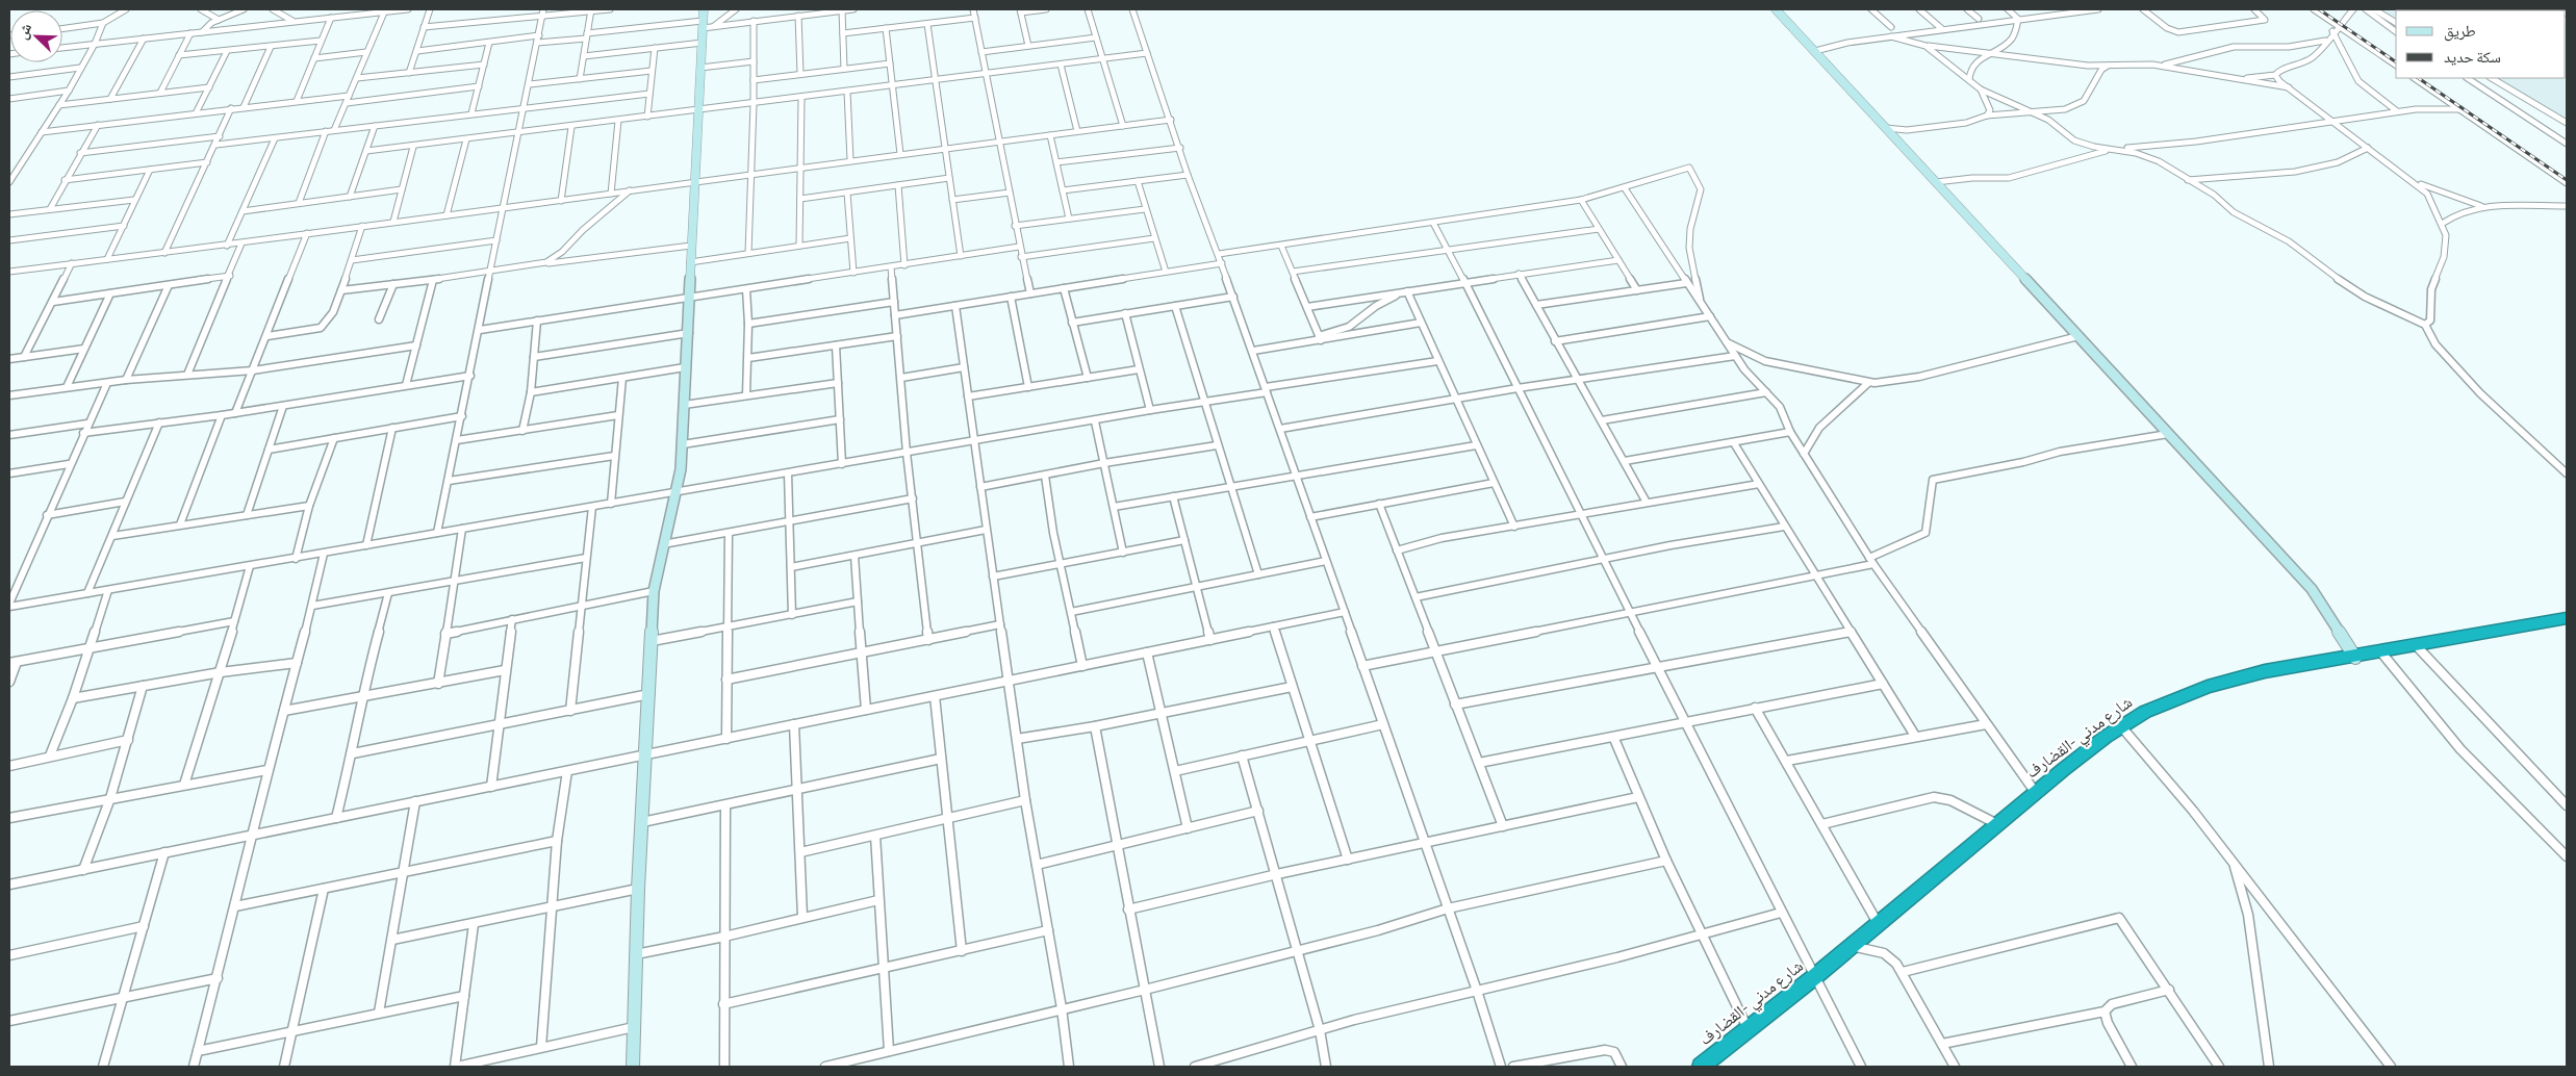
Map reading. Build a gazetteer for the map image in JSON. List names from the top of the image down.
{
  "streets": {
    "highway": ["شارع مدني -القضارف"]
  },
  "legend": ["طريق", "سكة حديد"],
  "north": "top left"
}
